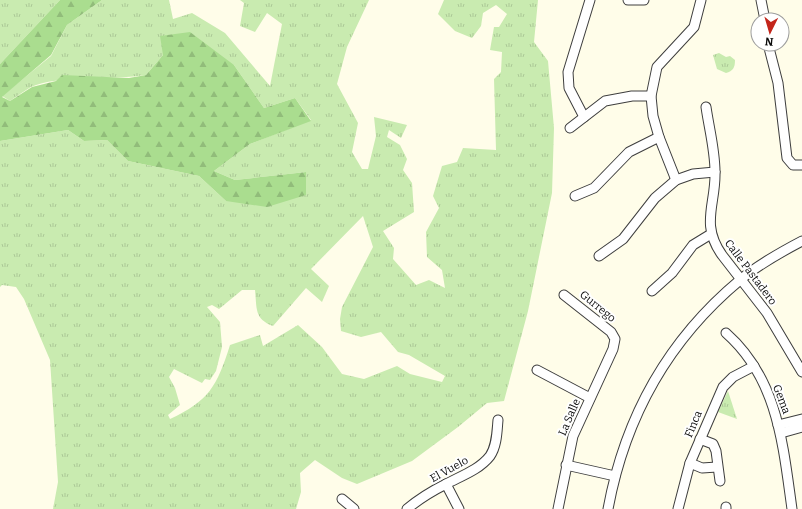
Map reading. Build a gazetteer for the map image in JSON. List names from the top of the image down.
{
  "streets": {
    "street": [
      "Calle Pastadero",
      "Gurrego",
      "Gema",
      "La Salle",
      "Finca",
      "El Vuelo"
    ]
  },
  "crossings": [
    ["Gurrego", "La Salle"],
    ["Gema", "Finca"]
  ],
  "north": "bottom"
}
